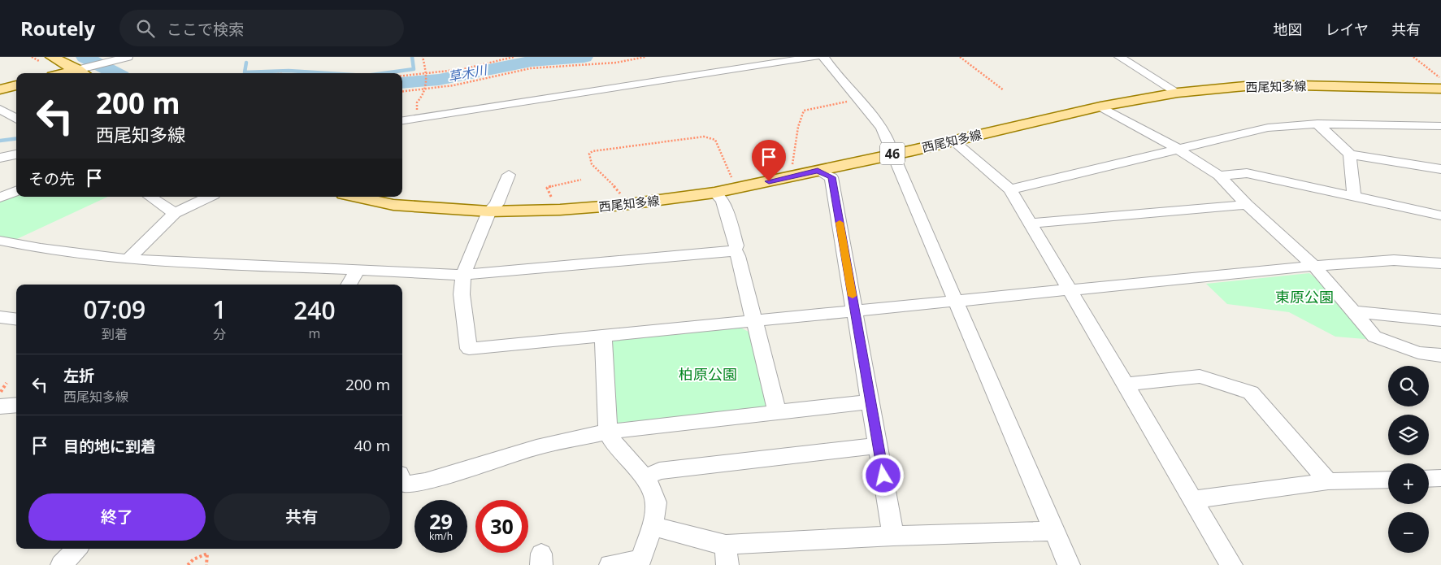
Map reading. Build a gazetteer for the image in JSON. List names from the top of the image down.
{
  "streets": {
    "main road": ["西尾知多線", "46"]
  },
  "water": ["草木川"],
  "parks": ["東原公園", "柏原公園"],
  "page": {
    "header": "Routely",
    "search": "ここで検索",
    "nav": ["地図", "レイヤ", "共有"],
    "turn": ["200 m", "西尾知多線"],
    "then": "その先",
    "eta": [
      "07:09",
      "到着",
      "1",
      "分",
      "240",
      "m"
    ],
    "list": [
      {
        "name": "左折",
        "note": "西尾知多線",
        "value": "200 m"
      },
      {
        "name": "目的地に到着",
        "value": "40 m"
      }
    ],
    "map_buttons": ["+", "−"],
    "buttons": ["終了", "共有"],
    "speed": "29 km/h",
    "limit": "30"
  }
}
